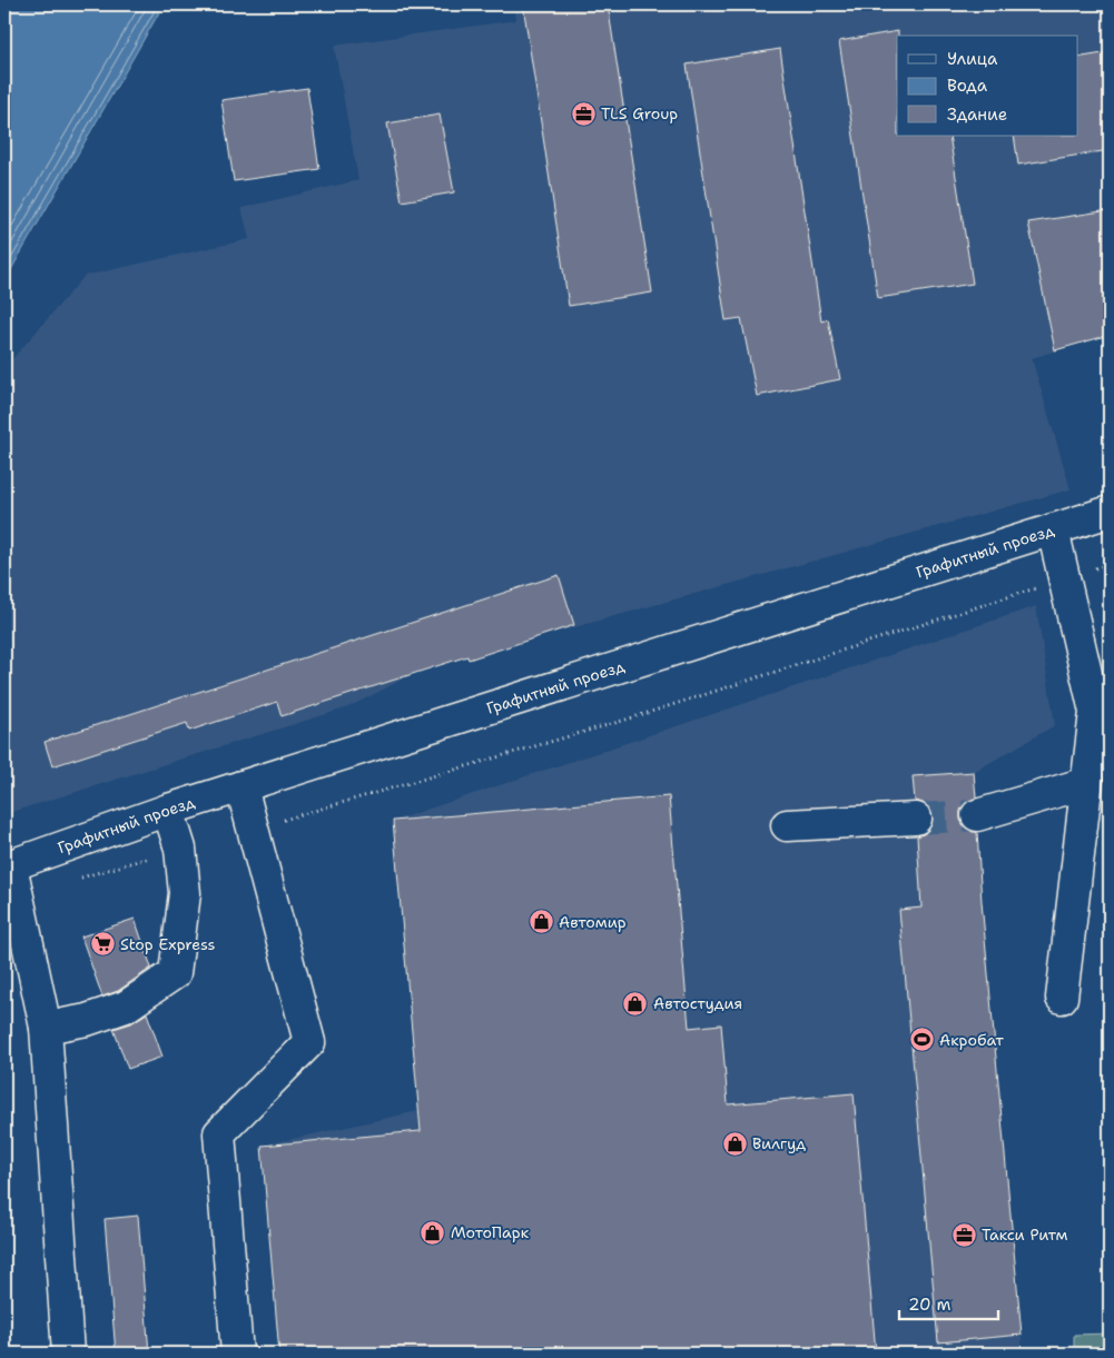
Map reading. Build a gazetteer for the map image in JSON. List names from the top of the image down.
{
  "streets": {
    "street": ["Графитный проезд"]
  },
  "places": {
    "office": ["TLS Group", "Такси Ритм"],
    "shop": [
      "Автомир",
      "Автостудия",
      "Вилгуд",
      "МотоПарк"
    ],
    "supermarket": ["Stop Express"],
    "sports": ["Акробат"]
  },
  "legend": ["Улица", "Вода", "Здание"],
  "scale_bar": "20 m"
}
